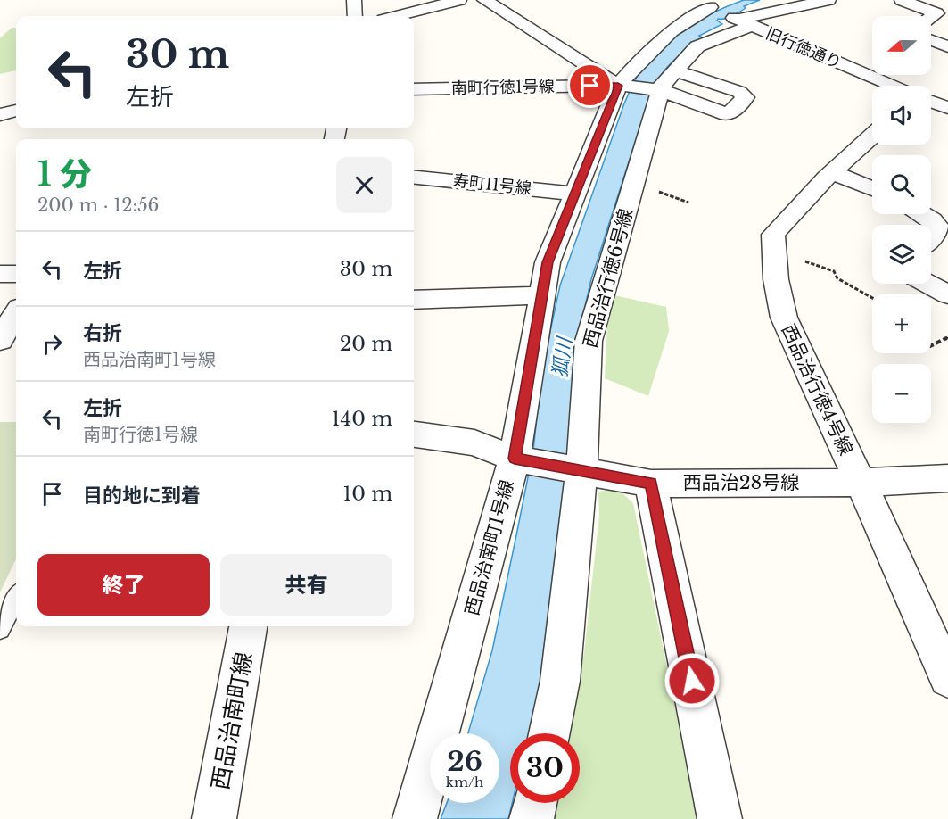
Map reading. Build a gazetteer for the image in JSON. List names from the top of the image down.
{
  "streets": {
    "street": [
      "旧行徳通り",
      "南町行徳1号線",
      "寿町11号線",
      "西品治行徳6号線",
      "西品治行徳4号線",
      "西品治28号線",
      "西品治南町1号線",
      "西品治南町線"
    ]
  },
  "crossings": [
    ["旧行徳通り", "西品治行徳6号線"],
    ["旧行徳通り", "西品治南町1号線"],
    ["南町行徳1号線", "西品治行徳6号線"],
    ["南町行徳1号線", "西品治南町1号線"],
    ["寿町11号線", "西品治南町1号線"],
    ["西品治行徳6号線", "西品治28号線"],
    ["西品治行徳4号線", "西品治28号線"],
    ["西品治28号線", "西品治南町1号線"]
  ],
  "water": ["狐川"],
  "north": "left",
  "page": {
    "map_buttons": ["+", "−"],
    "turn": ["30 m", "左折"],
    "heading": ["1 分", "200 m · 12:56"],
    "list": [
      {
        "name": "左折",
        "value": "30 m"
      },
      {
        "name": "右折",
        "note": "西品治南町1号線",
        "value": "20 m"
      },
      {
        "name": "左折",
        "note": "南町行徳1号線",
        "value": "140 m"
      },
      {
        "name": "目的地に到着",
        "value": "10 m"
      }
    ],
    "buttons": ["終了", "共有"],
    "speed": "26 km/h",
    "limit": "30"
  }
}
